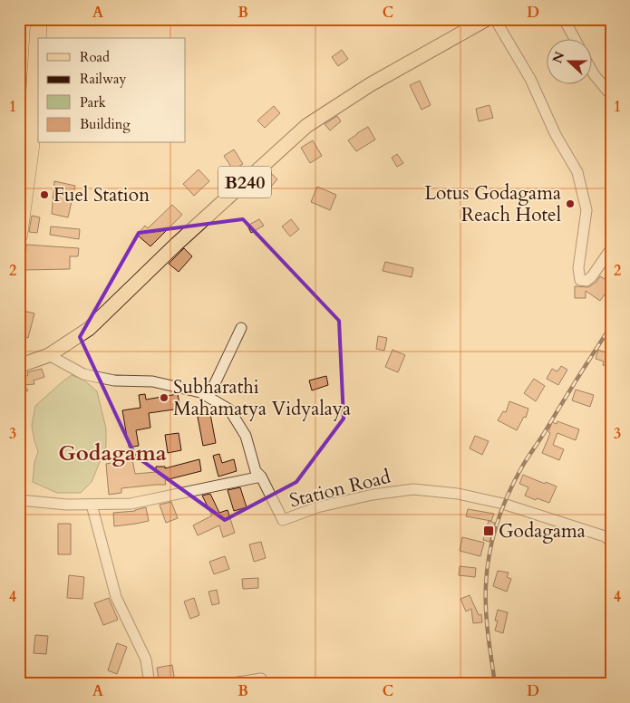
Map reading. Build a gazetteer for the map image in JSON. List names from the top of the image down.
{
  "streets": {
    "main road": ["B240"],
    "street": ["Station Road"]
  },
  "districts": ["Godagama"],
  "places": {
    "other": ["Fuel Station", "Lotus Godagama Reach Hotel", "Subharathi Mahamatya Vidyalaya"],
    "transit": ["Godagama"]
  },
  "legend": [
    "Road",
    "Railway",
    "Park",
    "Building"
  ],
  "north": "left",
  "grid": {
    "columns": [
      "A",
      "B",
      "C",
      "D"
    ],
    "rows": [
      "1",
      "2",
      "3",
      "4"
    ]
  }
}
